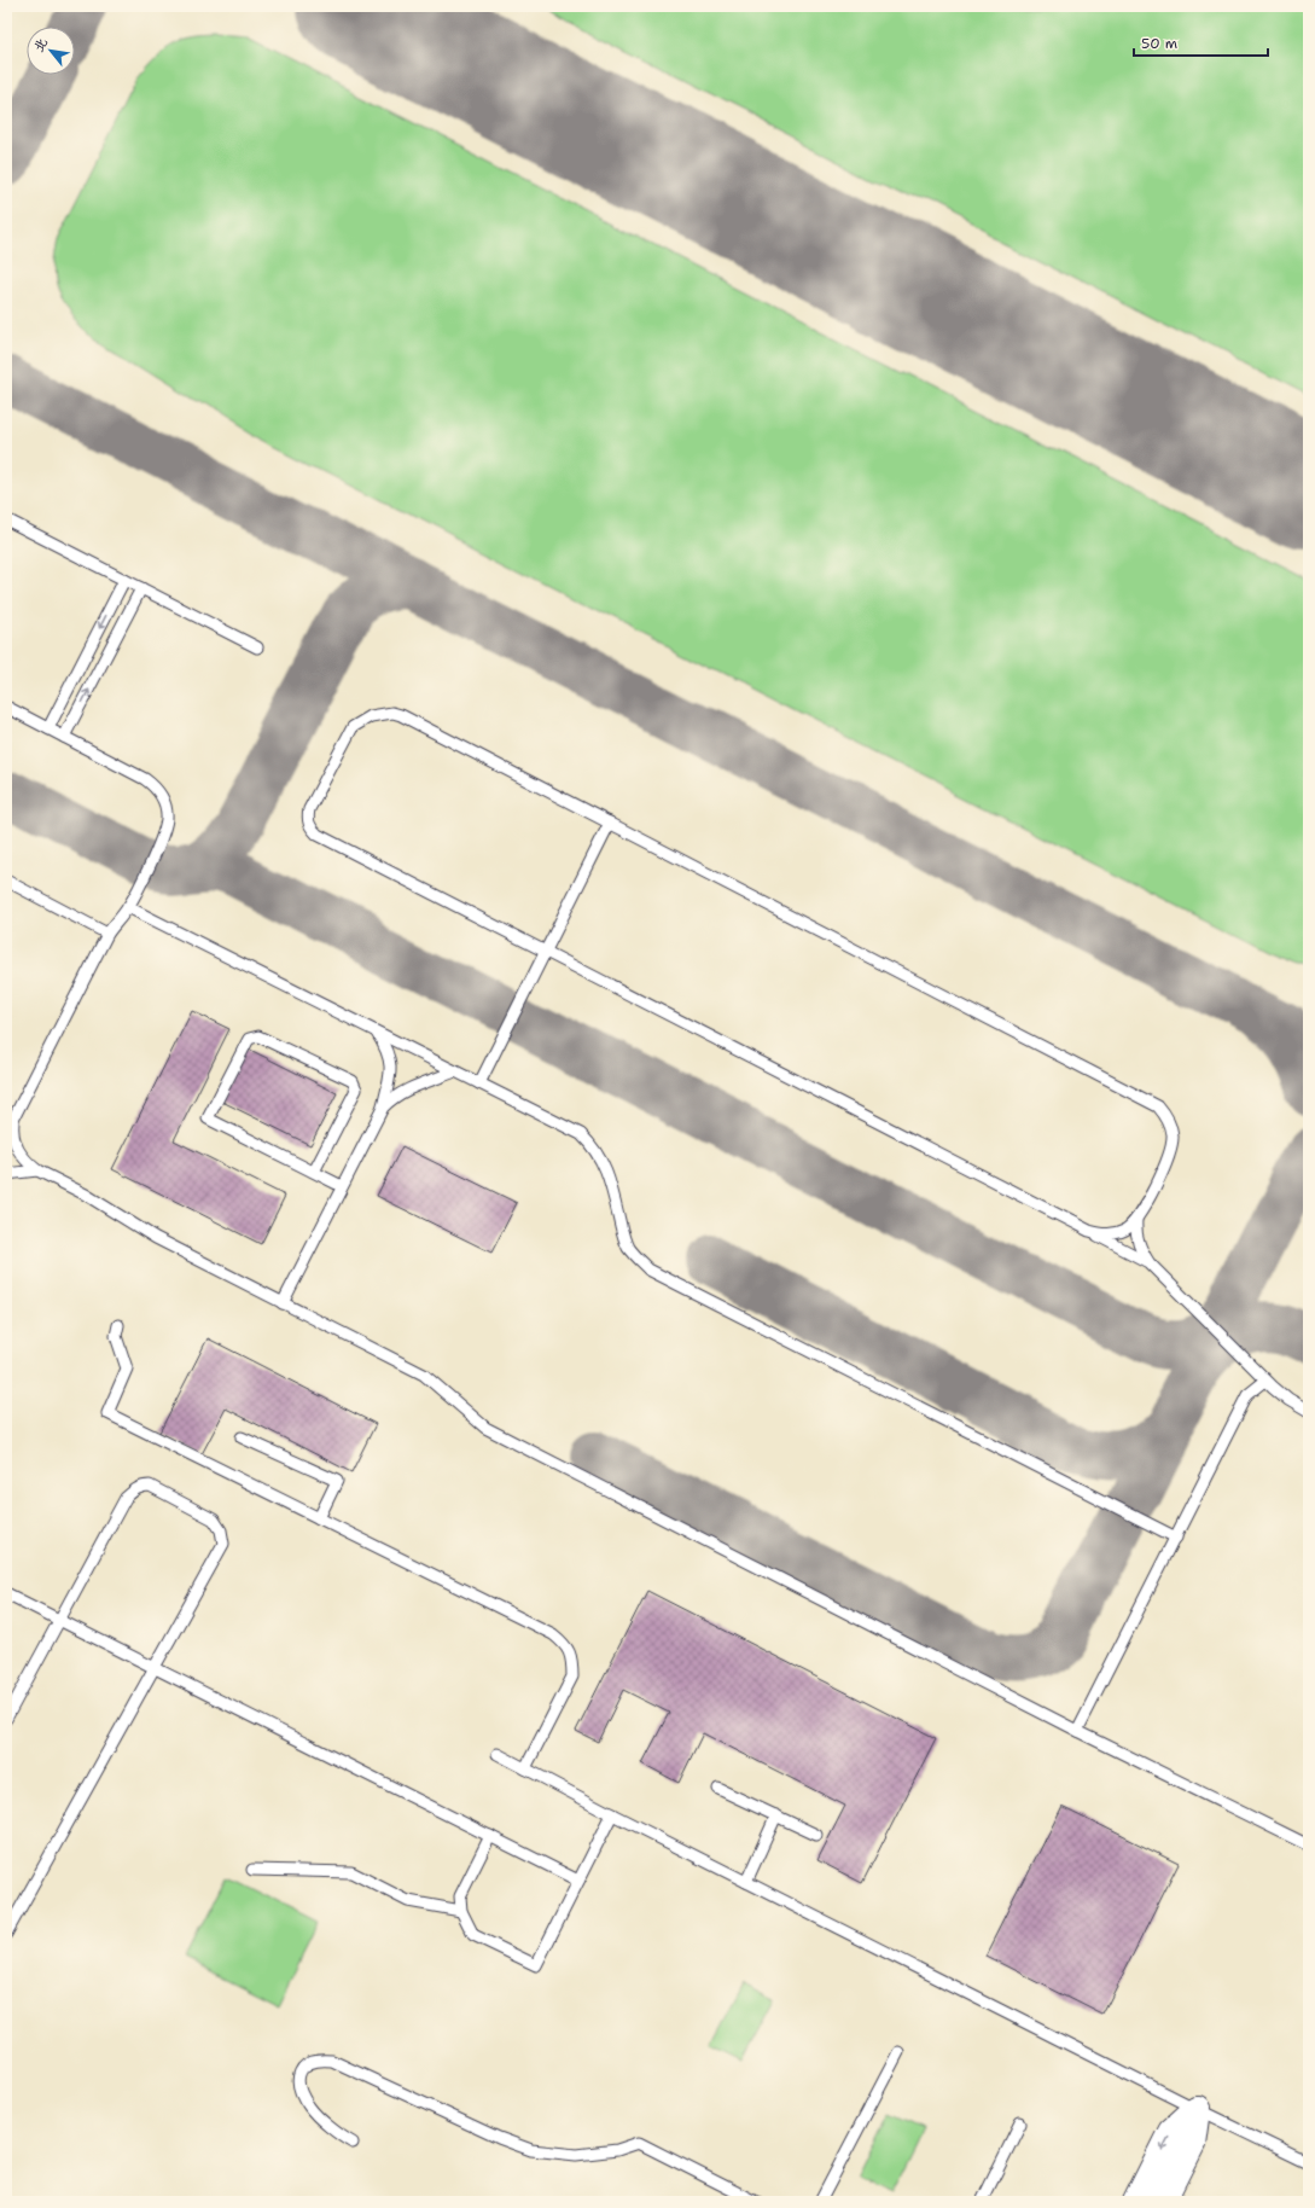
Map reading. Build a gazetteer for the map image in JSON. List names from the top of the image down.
{
  "scale_bar": "50 m",
  "north": "top left"
}
